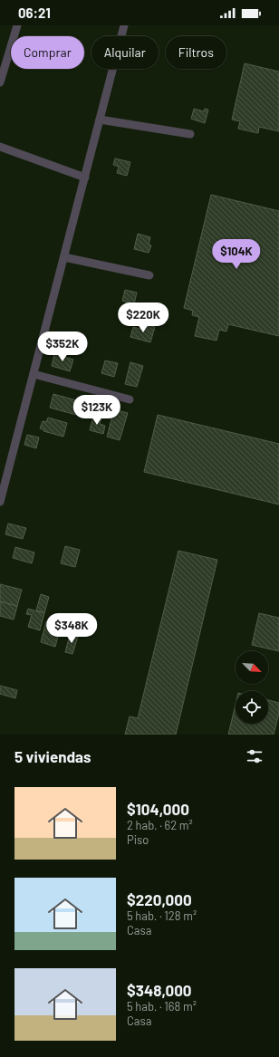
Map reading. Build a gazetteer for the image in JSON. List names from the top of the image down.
{
  "north": "bottom right",
  "page": {
    "status": "06:21",
    "chip": ["Comprar", "Alquilar", "Filtros"],
    "price": [
      "$104K",
      "$220K",
      "$352K",
      "$123K",
      "$348K"
    ],
    "heading": "5 viviendas",
    "list": [
      {
        "name": "$104,000",
        "note": "2 hab. · 62 m² · Piso"
      },
      {
        "name": "$220,000",
        "note": "5 hab. · 128 m² · Casa"
      },
      {
        "name": "$348,000",
        "note": "5 hab. · 168 m² · Casa"
      }
    ]
  }
}
